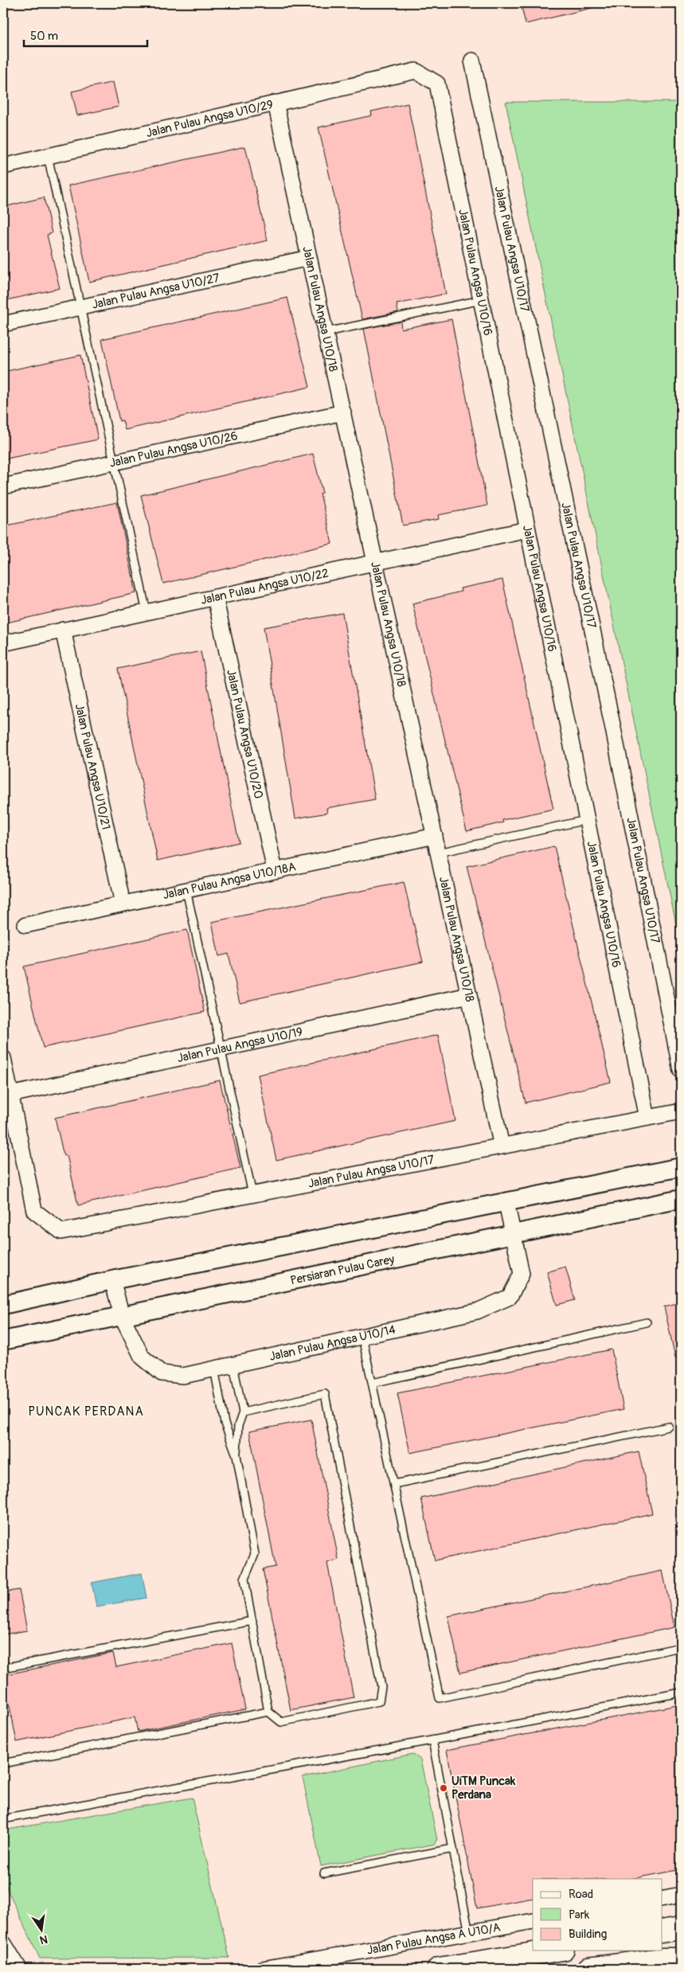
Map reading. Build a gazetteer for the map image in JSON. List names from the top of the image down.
{
  "streets": {
    "street": [
      "Jalan Pulau Angsa U10/29",
      "Jalan Pulau Angsa U10/17",
      "Jalan Pulau Angsa U10/16",
      "Jalan Pulau Angsa U10/27",
      "Jalan Pulau Angsa U10/18",
      "Jalan Pulau Angsa U10/26",
      "Jalan Pulau Angsa U10/22",
      "Jalan Pulau Angsa U10/20",
      "Jalan Pulau Angsa U10/21",
      "Jalan Pulau Angsa U10/18A",
      "Jalan Pulau Angsa U10/19",
      "Persiaran Pulau Carey",
      "Jalan Pulau Angsa U10/14",
      "Jalan Pulau Angsa A U10/A"
    ]
  },
  "crossings": [
    ["Jalan Pulau Angsa U10/29", "Jalan Pulau Angsa U10/16"],
    ["Jalan Pulau Angsa U10/29", "Jalan Pulau Angsa U10/18"],
    ["Jalan Pulau Angsa U10/17", "Jalan Pulau Angsa U10/16"],
    ["Jalan Pulau Angsa U10/17", "Jalan Pulau Angsa U10/18"],
    ["Jalan Pulau Angsa U10/17", "Jalan Pulau Angsa U10/19"],
    ["Jalan Pulau Angsa U10/16", "Jalan Pulau Angsa U10/22"],
    ["Jalan Pulau Angsa U10/27", "Jalan Pulau Angsa U10/18"],
    ["Jalan Pulau Angsa U10/18", "Jalan Pulau Angsa U10/26"],
    ["Jalan Pulau Angsa U10/18", "Jalan Pulau Angsa U10/22"],
    ["Jalan Pulau Angsa U10/18", "Jalan Pulau Angsa U10/18A"],
    ["Jalan Pulau Angsa U10/18", "Jalan Pulau Angsa U10/19"],
    ["Jalan Pulau Angsa U10/22", "Jalan Pulau Angsa U10/20"],
    ["Jalan Pulau Angsa U10/22", "Jalan Pulau Angsa U10/21"],
    ["Jalan Pulau Angsa U10/20", "Jalan Pulau Angsa U10/18A"],
    ["Jalan Pulau Angsa U10/21", "Jalan Pulau Angsa U10/18A"],
    ["Persiaran Pulau Carey", "Jalan Pulau Angsa U10/14"]
  ],
  "districts": ["PUNCAK PERDANA"],
  "places": ["UiTM Puncak Perdana"],
  "legend": ["Road", "Park", "Building"],
  "scale_bar": "50 m",
  "north": "bottom"
}
